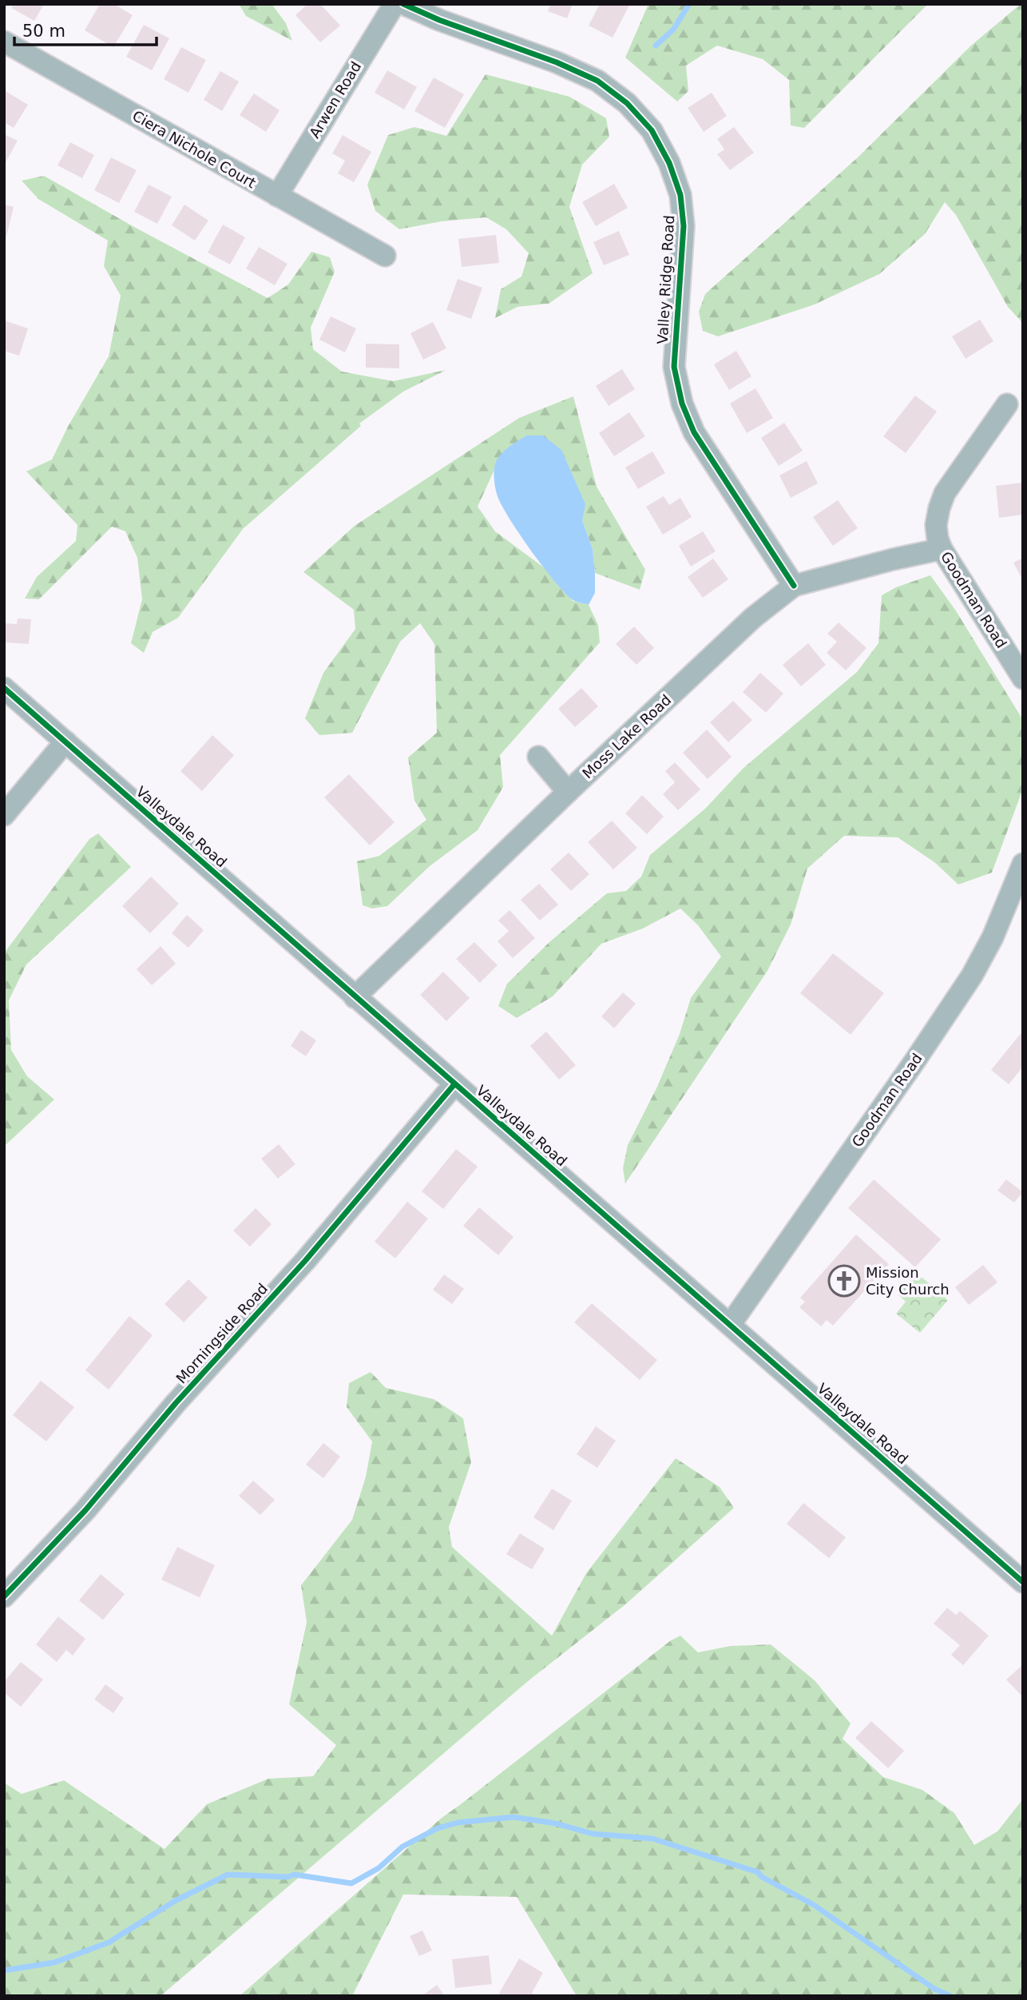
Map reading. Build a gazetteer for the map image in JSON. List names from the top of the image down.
{
  "streets": {
    "street": [
      "Arwen Road",
      "Ciera Nichole Court",
      "Valley Ridge Road",
      "Goodman Road",
      "Moss Lake Road",
      "Valleydale Road",
      "Morningside Road"
    ]
  },
  "crossings": [
    ["Arwen Road", "Ciera Nichole Court"],
    ["Valley Ridge Road", "Moss Lake Road"],
    ["Goodman Road", "Moss Lake Road"],
    ["Goodman Road", "Valleydale Road"],
    ["Moss Lake Road", "Valleydale Road"],
    ["Valleydale Road", "Morningside Road"]
  ],
  "places": {
    "church": ["Mission City Church"]
  },
  "scale_bar": "50 m"
}
